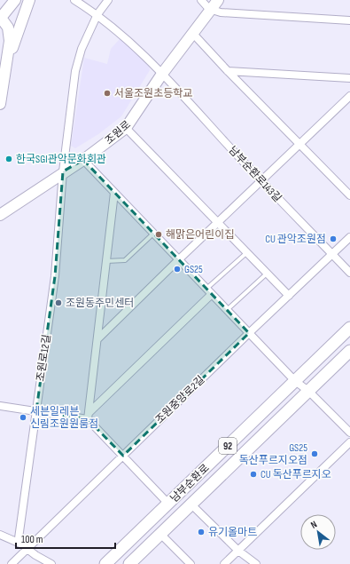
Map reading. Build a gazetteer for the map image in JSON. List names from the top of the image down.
{
  "streets": {
    "main road": ["92", "남부순환로"],
    "street": [
      "조원로",
      "남부순환로143길",
      "조원로12길",
      "조원중앙로2길"
    ]
  },
  "crossings": [
    ["조원로", "남부순환로143길"],
    ["조원로", "조원로12길"],
    ["남부순환로143길", "조원로12길"],
    ["남부순환로143길", "조원중앙로2길"]
  ],
  "places": [
    "서울조원초등학교",
    "한국SGI관악문화회관",
    "해맑은어린이집",
    "CU 관악조원점",
    "GS25",
    "조원동주민센터",
    "세븐일레븐 신림조원원룸점",
    "GS25 독산푸르지오점",
    "CU 독산푸르지오",
    "유기올마트"
  ],
  "scale_bar": "100 m",
  "north": "top left"
}
